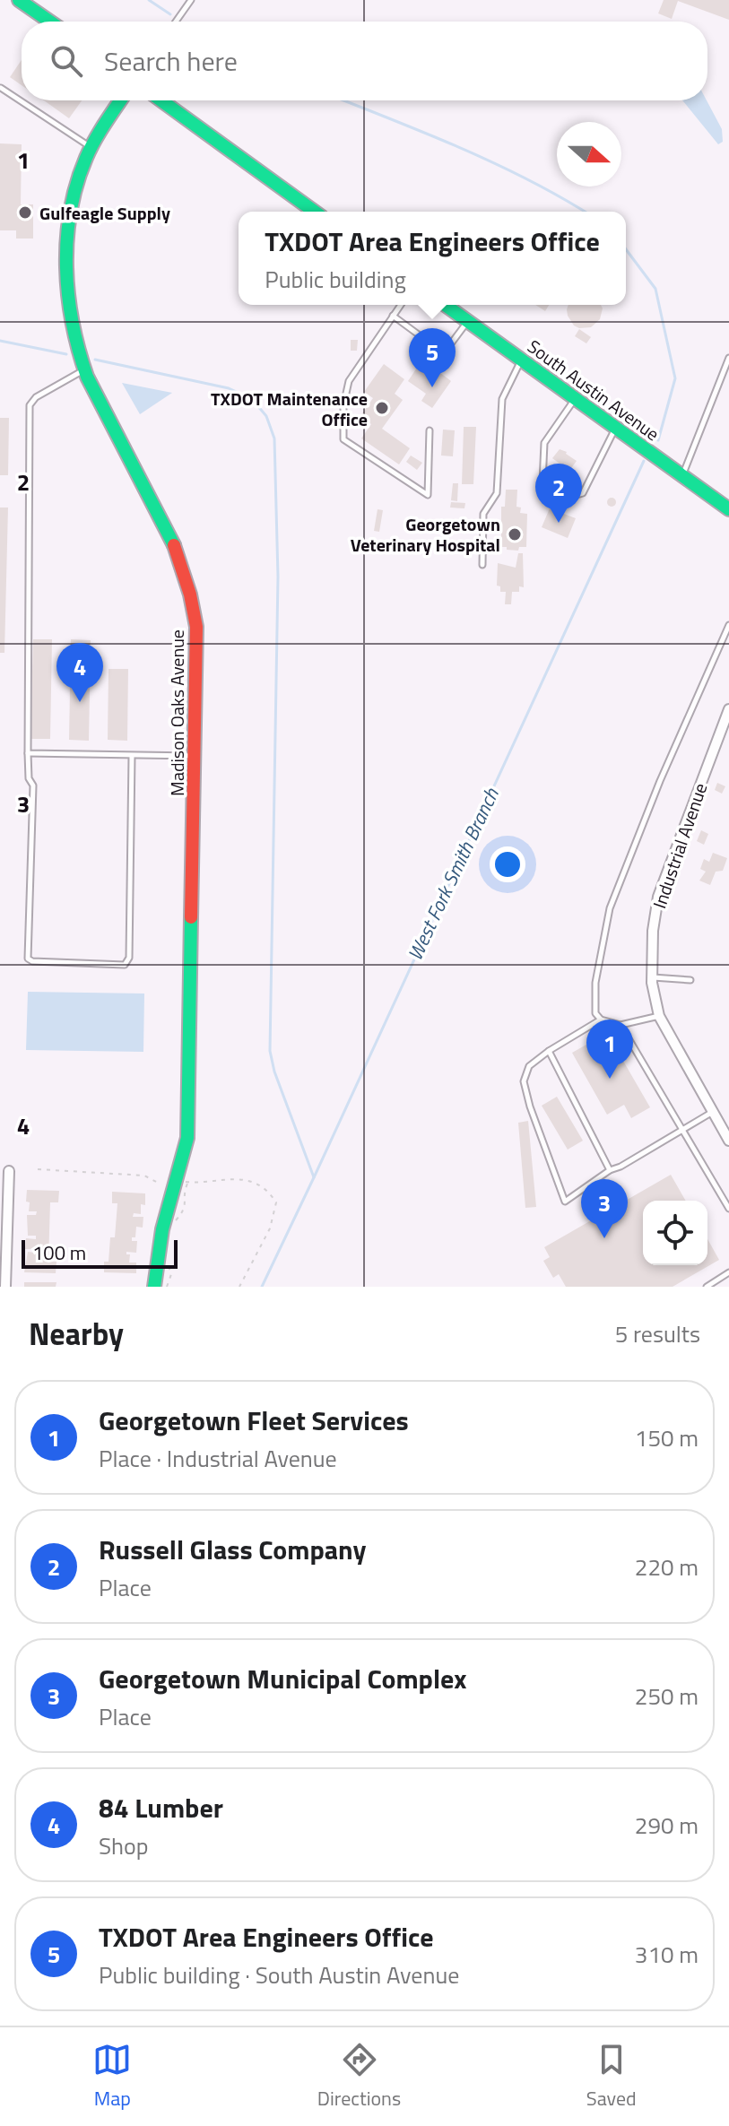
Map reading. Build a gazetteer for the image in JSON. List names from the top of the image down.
{
  "streets": {
    "street": ["South Austin Avenue", "Madison Oaks Avenue", "Industrial Avenue"]
  },
  "water": ["West Fork Smith Branch"],
  "places": ["Gulfeagle Supply", "TXDOT Maintenance Office", "Georgetown Veterinary Hospital"],
  "scale_bar": "100 m",
  "north": "right",
  "page": {
    "search": "Search here",
    "popup": ["TXDOT Area Engineers Office", "Public building"],
    "pins": [
      "5",
      "2",
      "4",
      "1",
      "3"
    ],
    "scale": "100 m",
    "heading": ["Nearby", "5 results"],
    "list": [
      {
        "mark": "1",
        "name": "Georgetown Fleet Services",
        "note": "Place · Industrial Avenue",
        "value": "150 m"
      },
      {
        "mark": "2",
        "name": "Russell Glass Company",
        "note": "Place",
        "value": "220 m"
      },
      {
        "mark": "3",
        "name": "Georgetown Municipal Complex",
        "note": "Place",
        "value": "250 m"
      },
      {
        "mark": "4",
        "name": "84 Lumber",
        "note": "Shop",
        "value": "290 m"
      },
      {
        "mark": "5",
        "name": "TXDOT Area Engineers Office",
        "note": "Public building · South Austin Avenue",
        "value": "310 m"
      }
    ],
    "nav": ["Map", "Directions", "Saved"]
  },
  "grid": {
    "rows": [
      "1",
      "2",
      "3",
      "4"
    ]
  }
}
